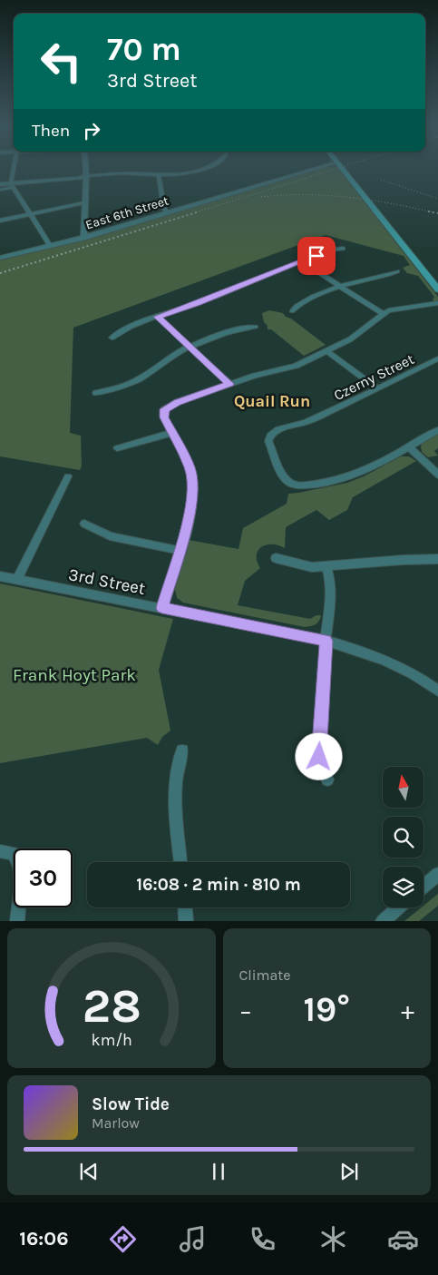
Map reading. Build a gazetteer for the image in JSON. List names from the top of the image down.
{
  "streets": {
    "street": ["East 6th Street", "Czerny Street", "3rd Street"]
  },
  "districts": ["Quail Run"],
  "parks": ["Frank Hoyt Park"],
  "north": "top",
  "page": {
    "turn": ["70 m", "3rd Street"],
    "then": "Then",
    "limit": "30",
    "trip": "16:08 · 2 min · 810 m",
    "tile": "Climate",
    "heat": ["−", "19°", "+"],
    "song": ["Slow Tide", "Marlow"],
    "tabs": "16:06",
    "gauge": ["28", "km/h"]
  }
}
